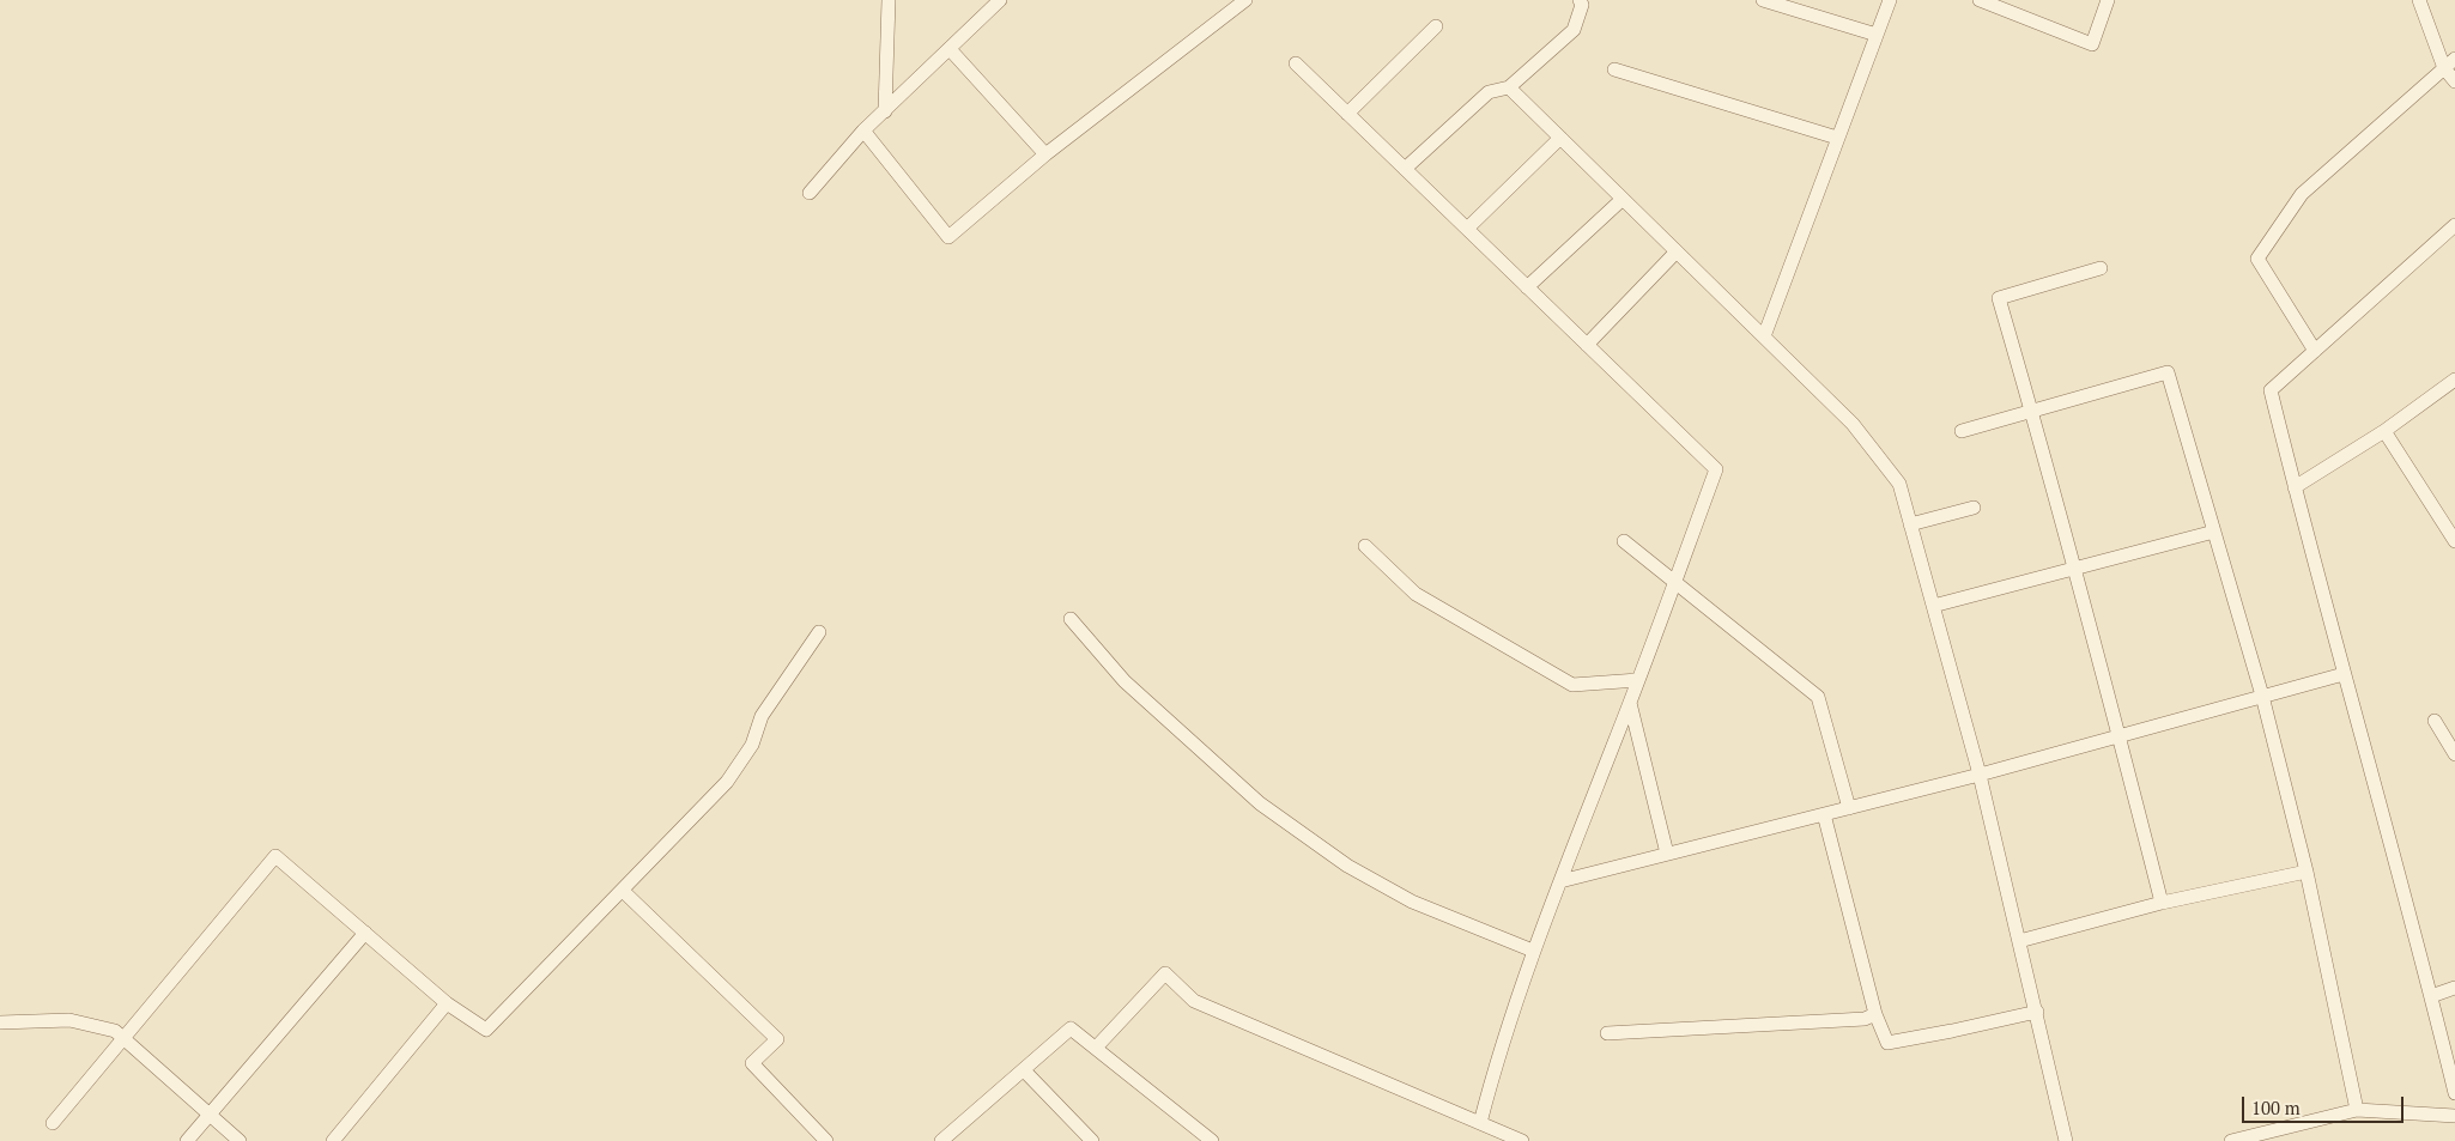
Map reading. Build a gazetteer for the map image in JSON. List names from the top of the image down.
{
  "scale_bar": "100 m"
}
